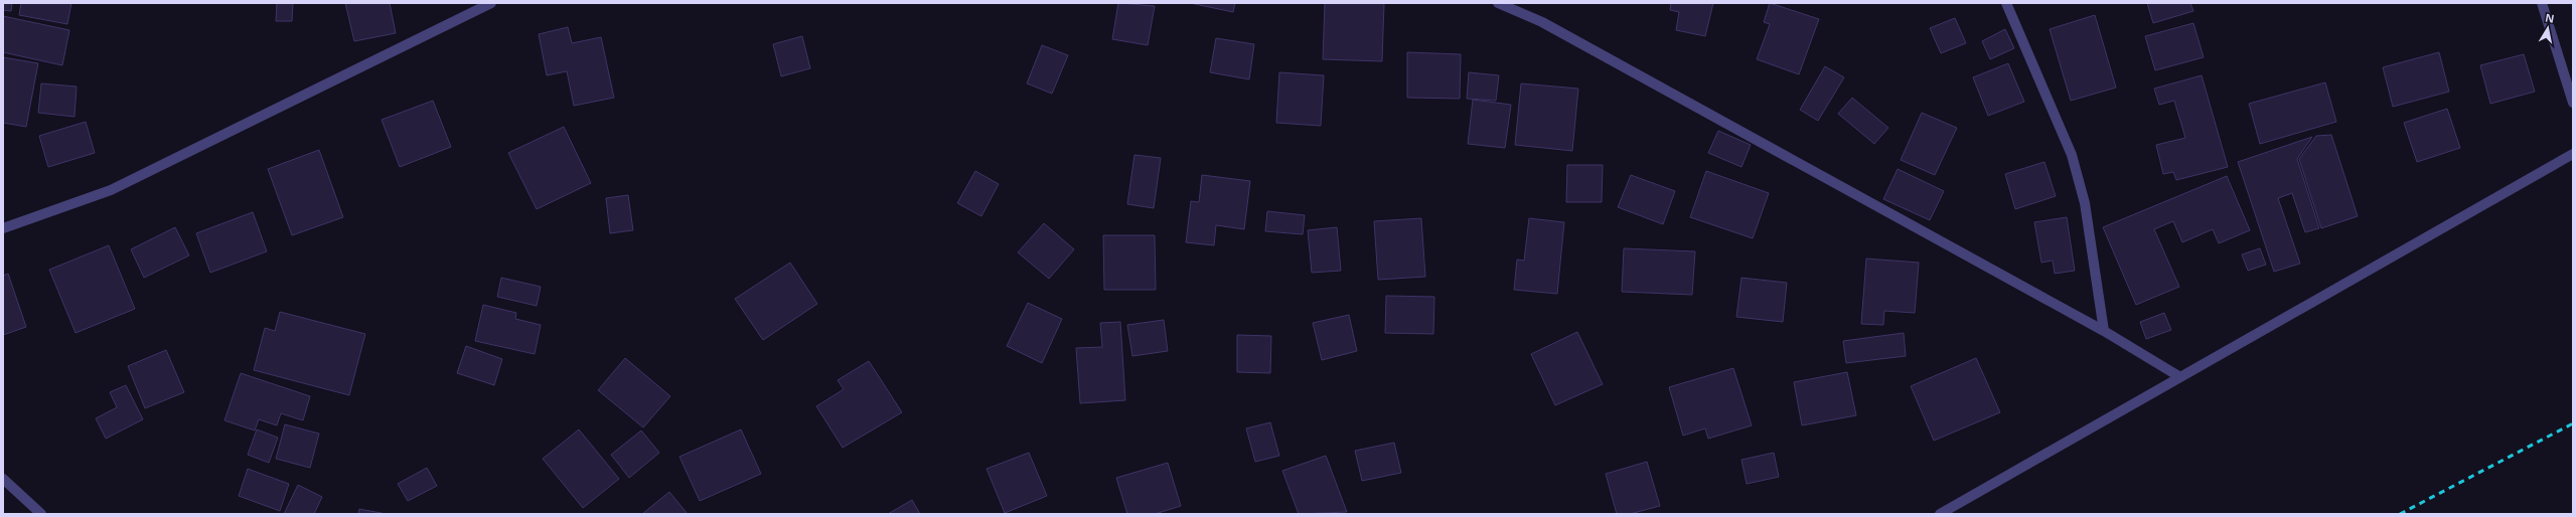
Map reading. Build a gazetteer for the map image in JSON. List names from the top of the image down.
{
  "north": "top"
}
